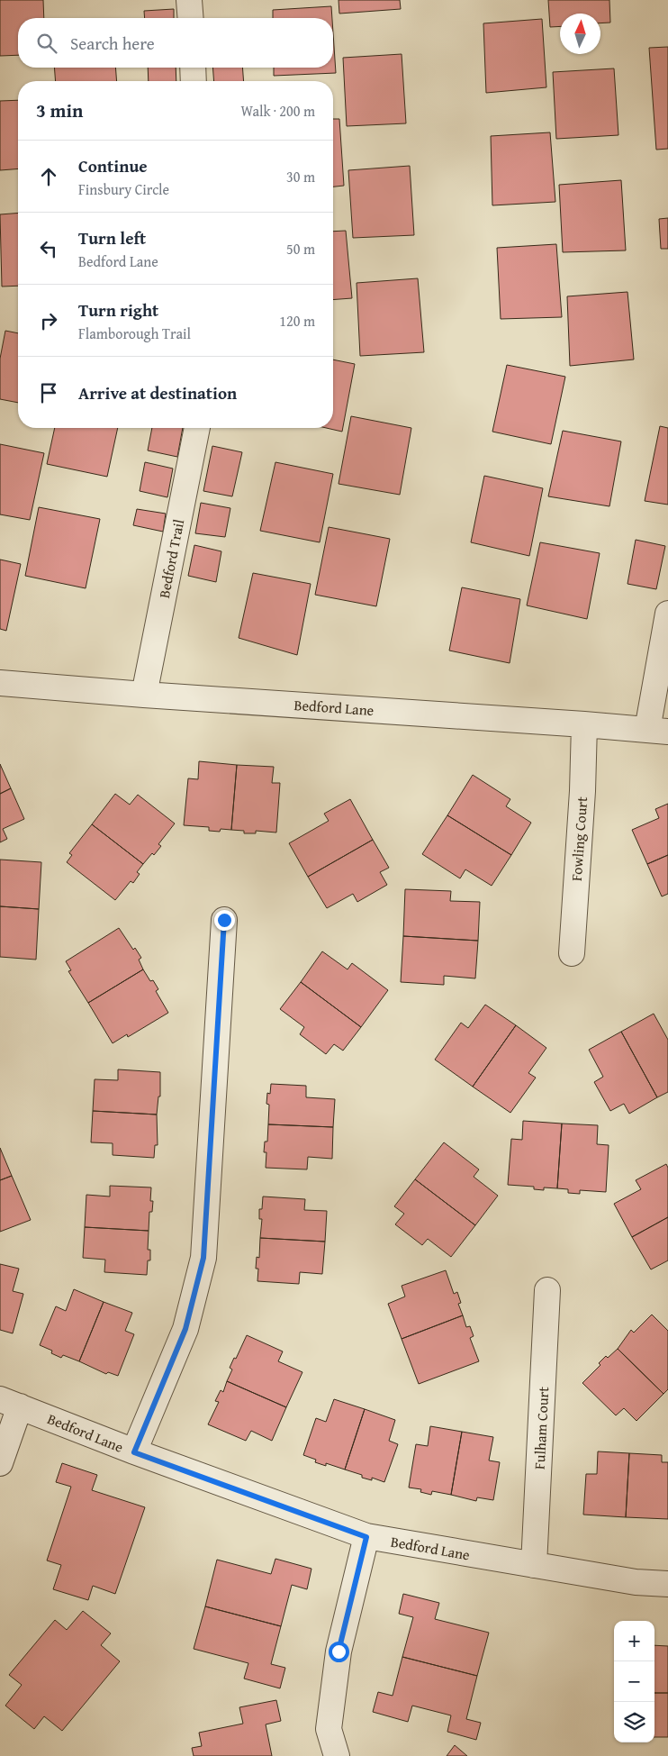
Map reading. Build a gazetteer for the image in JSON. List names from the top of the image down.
{
  "streets": {
    "street": [
      "Bedford Trail",
      "Bedford Lane",
      "Fowling Court",
      "Fulham Court"
    ]
  },
  "crossings": [
    ["Bedford Trail", "Bedford Lane"],
    ["Bedford Lane", "Fowling Court"],
    ["Bedford Lane", "Fulham Court"]
  ],
  "north": "top",
  "page": {
    "search": "Search here",
    "heading": ["3 min", "Walk · 200 m"],
    "list": [
      ["Continue", "Finsbury Circle", "30 m"],
      ["Turn left", "Bedford Lane", "50 m"],
      ["Turn right", "Flamborough Trail", "120 m"],
      "Arrive at destination"
    ],
    "map_buttons": ["+", "−"]
  }
}
